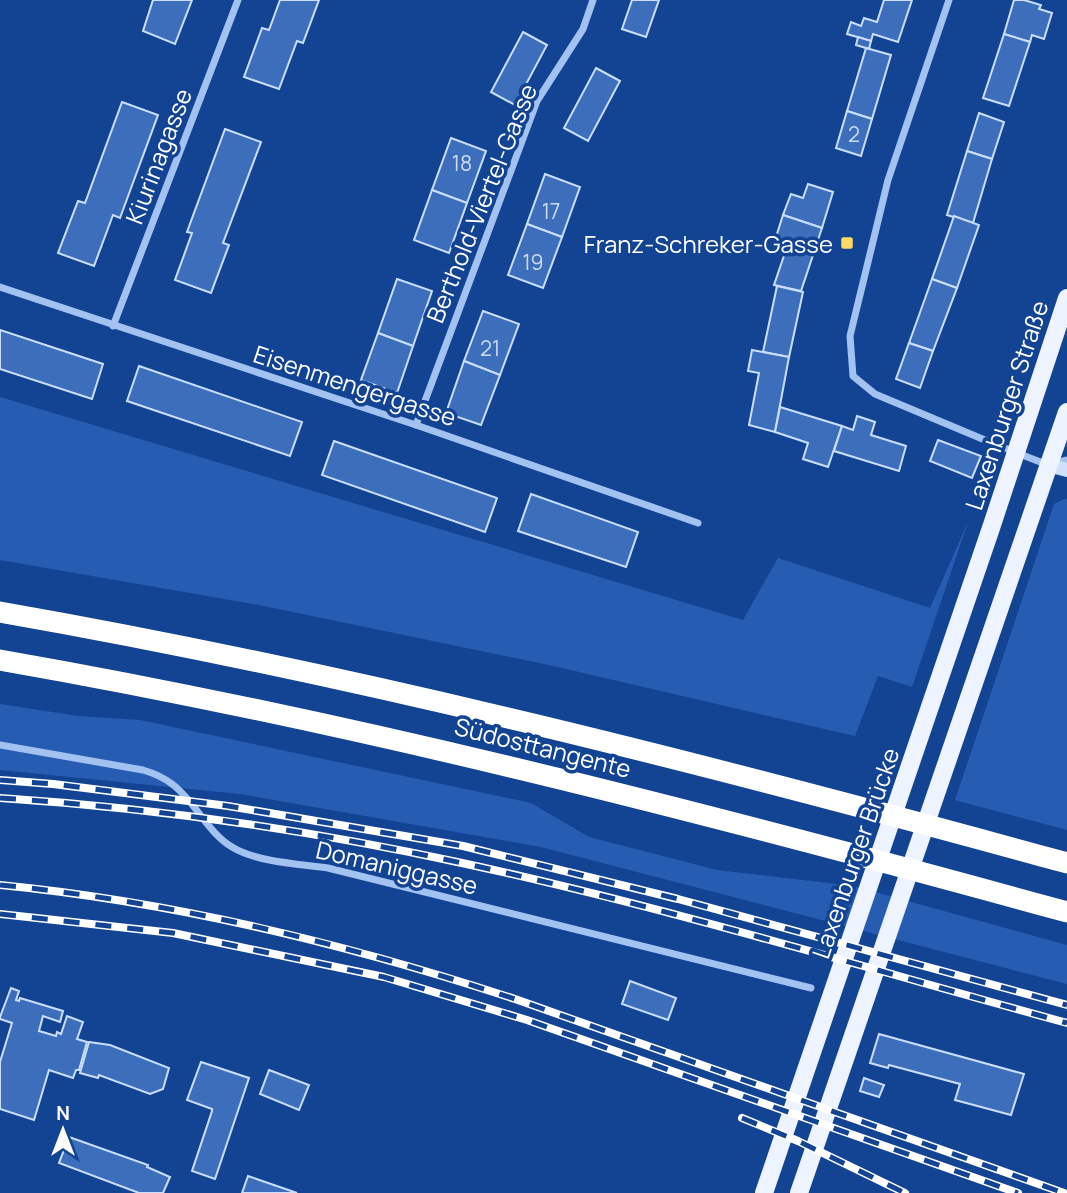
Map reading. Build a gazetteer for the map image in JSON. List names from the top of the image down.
{
  "streets": {
    "highway": ["Südosttangente"],
    "main road": ["Laxenburger Straße", "Laxenburger Brücke"],
    "street": [
      "Kiurinagasse",
      "Berthold-Viertel-Gasse",
      "Eisenmengergasse",
      "Domaniggasse"
    ]
  },
  "crossings": [
    ["Kiurinagasse", "Eisenmengergasse"],
    ["Berthold-Viertel-Gasse", "Eisenmengergasse"],
    ["Laxenburger Straße", "Laxenburger Brücke"]
  ],
  "places": {
    "transit": ["Franz-Schreker-Gasse"]
  },
  "house_numbers": [
    "2",
    "18",
    "17",
    "19",
    "21"
  ],
  "north": "top"
}
